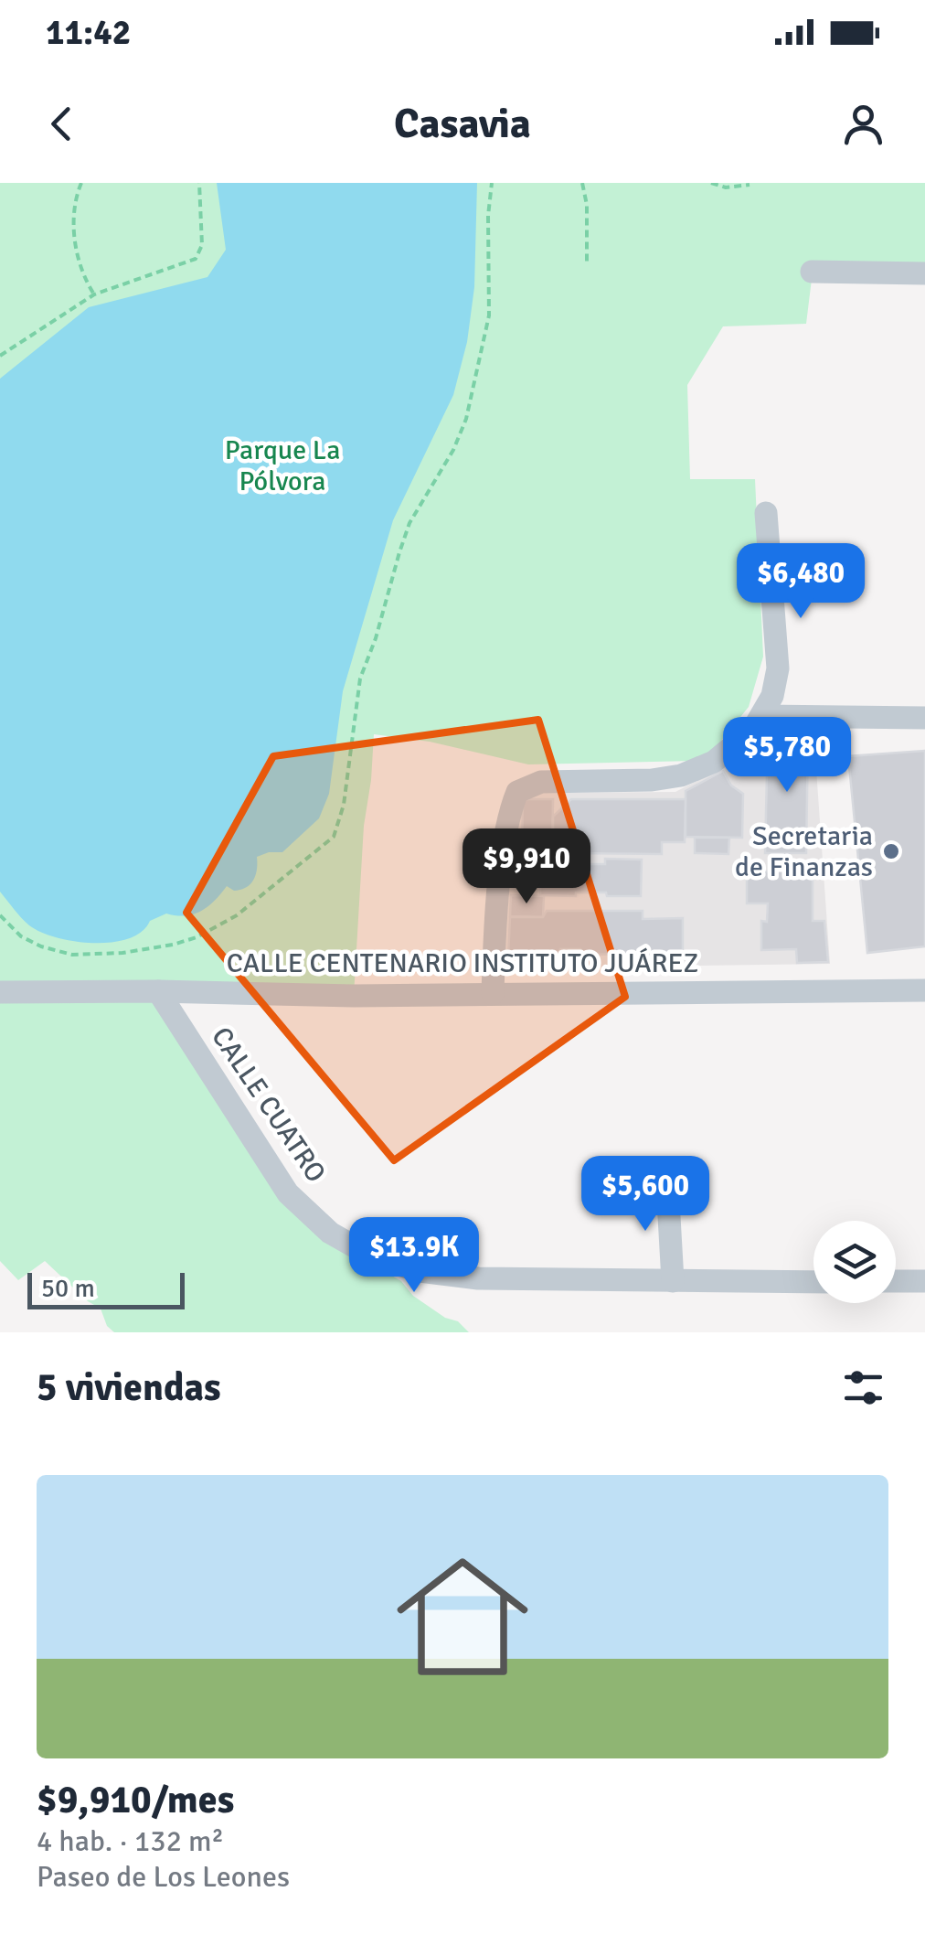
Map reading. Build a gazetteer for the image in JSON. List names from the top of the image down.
{
  "streets": {
    "street": ["CALLE CENTENARIO INSTITUTO JUÁREZ", "CALLE CUATRO"]
  },
  "crossings": [
    ["CALLE CENTENARIO INSTITUTO JUÁREZ", "CALLE CUATRO"]
  ],
  "parks": ["Parque La Pólvora"],
  "places": ["Secretaria de Finanzas"],
  "scale_bar": "50 m",
  "page": {
    "status": "11:42",
    "header": "Casavia",
    "price": [
      "$6,480",
      "$5,780",
      "$9,910",
      "$5,600",
      "$13.9K"
    ],
    "scale": "50 m",
    "heading": "5 viviendas",
    "list": [
      {
        "name": "$9,910/mes",
        "note": "4 hab. · 132 m² · Paseo de Los Leones"
      }
    ]
  }
}
